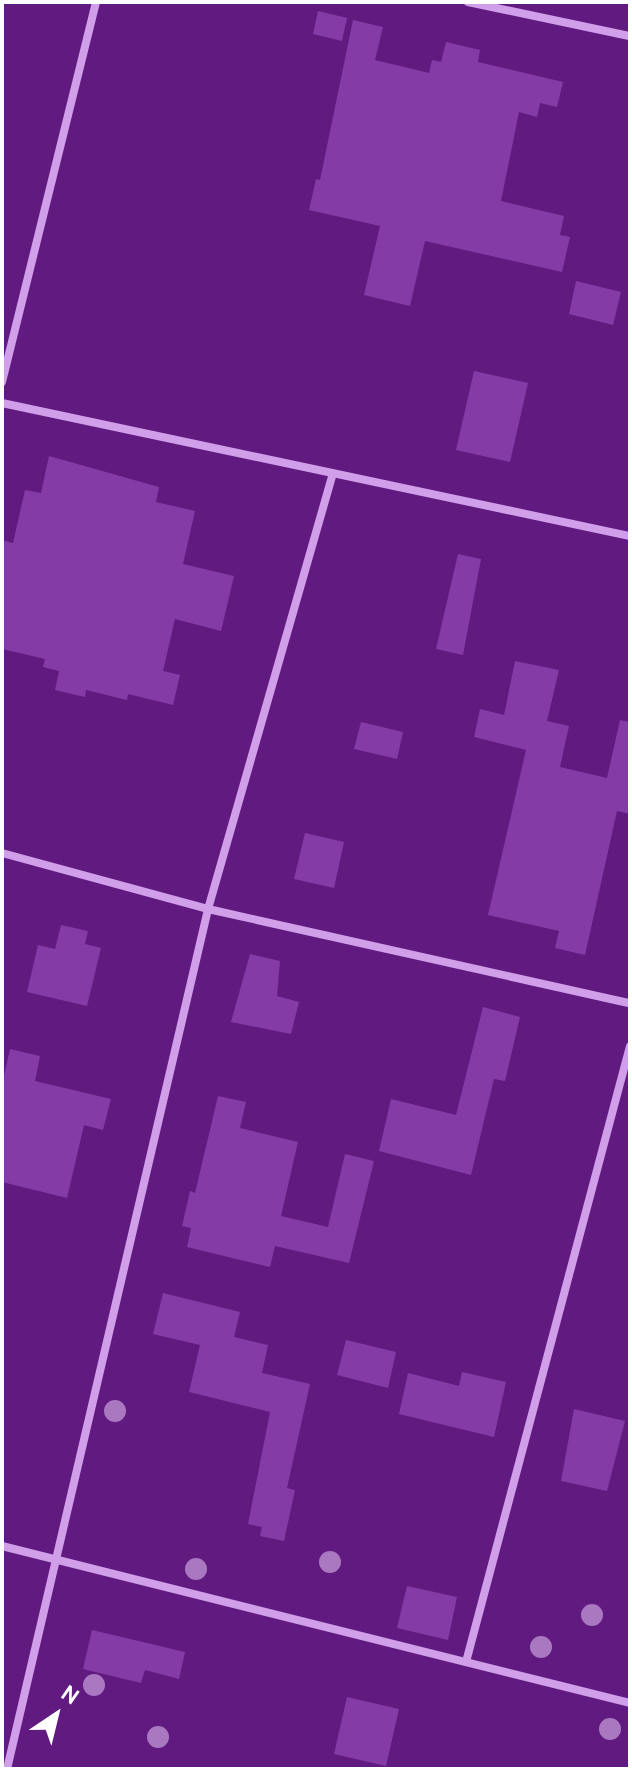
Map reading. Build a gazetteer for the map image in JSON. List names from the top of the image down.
{
  "north": "top right"
}
